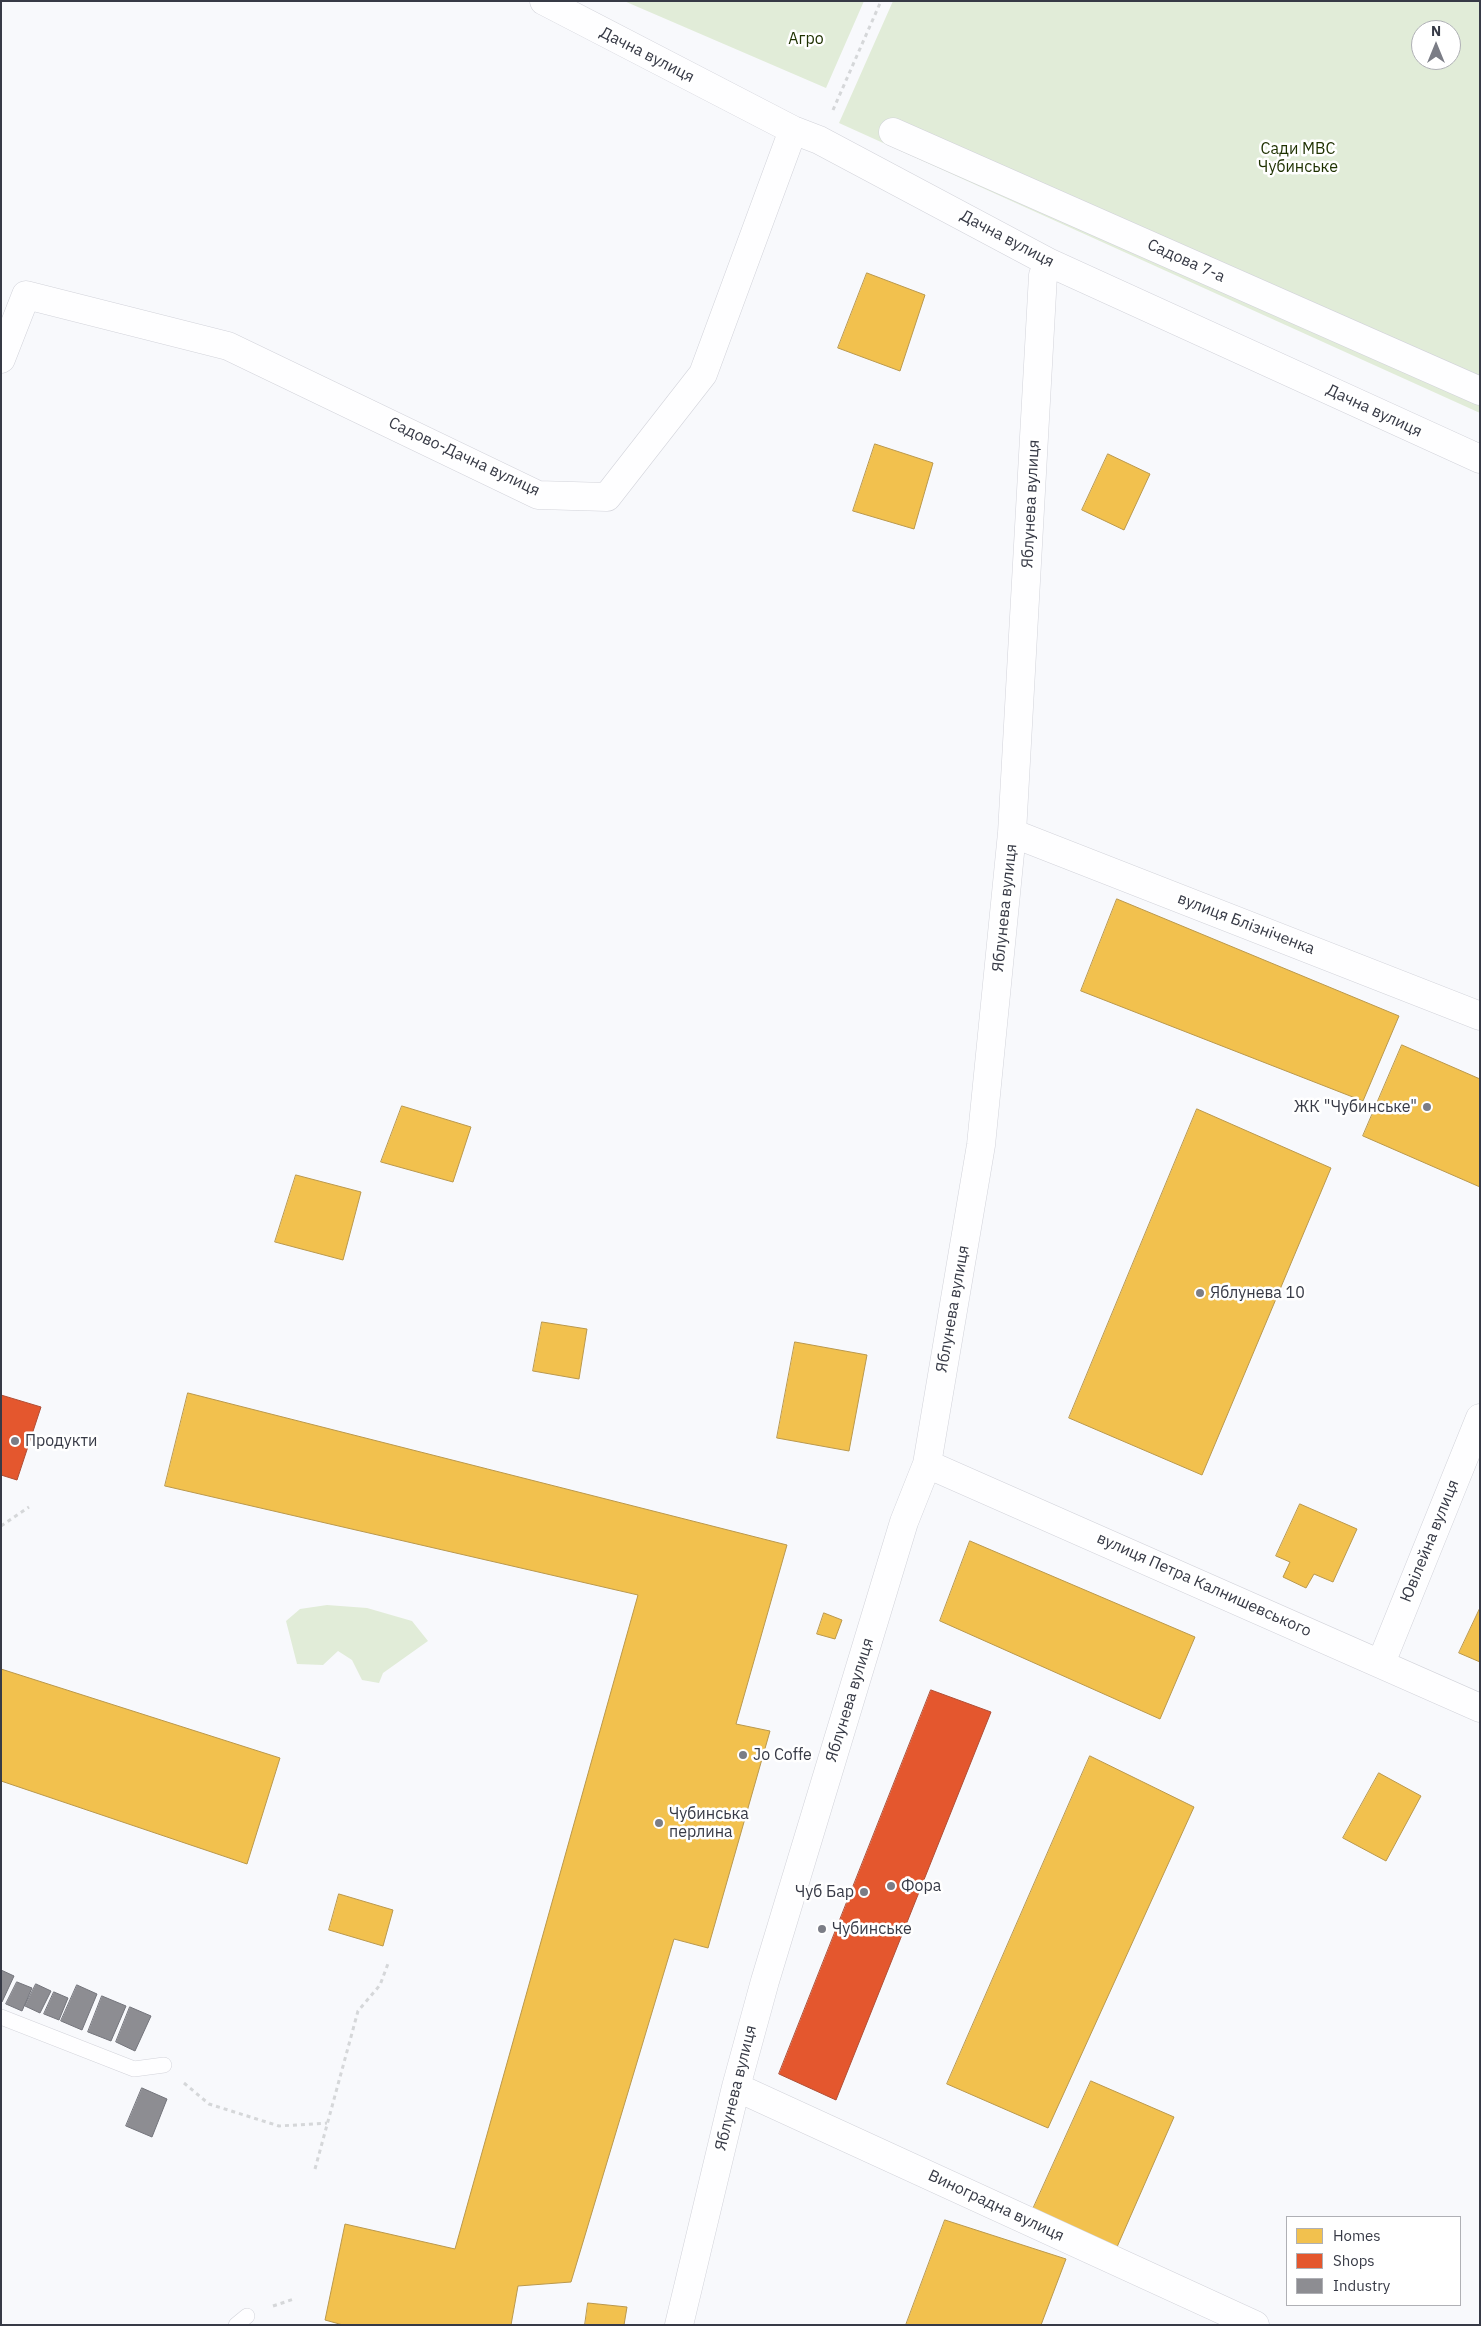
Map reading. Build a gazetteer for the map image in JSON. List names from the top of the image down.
{
  "streets": {
    "street": [
      "Дачна вулиця",
      "Садова 7-а",
      "Садово-Дачна вулиця",
      "Яблунева вулиця",
      "вулиця Блізніченка",
      "Ювілейна вулиця",
      "вулиця Петра Калнишевського",
      "Виноградна вулиця"
    ]
  },
  "crossings": [
    ["Дачна вулиця", "Садово-Дачна вулиця"],
    ["Дачна вулиця", "Яблунева вулиця"],
    ["Яблунева вулиця", "вулиця Блізніченка"],
    ["Яблунева вулиця", "вулиця Петра Калнишевського"],
    ["Яблунева вулиця", "Виноградна вулиця"],
    ["Ювілейна вулиця", "вулиця Петра Калнишевського"]
  ],
  "parks": ["Агро", "Сади МВС Чубинське"],
  "places": [
    "ЖК \"Чубинське\"",
    "Яблунева 10",
    "Продукти",
    "Jo Coffe",
    "Чубинська перлина",
    "Фора",
    "Чуб Бар",
    "Чубинське"
  ],
  "legend": ["Homes", "Shops", "Industry"],
  "north": "top"
}
